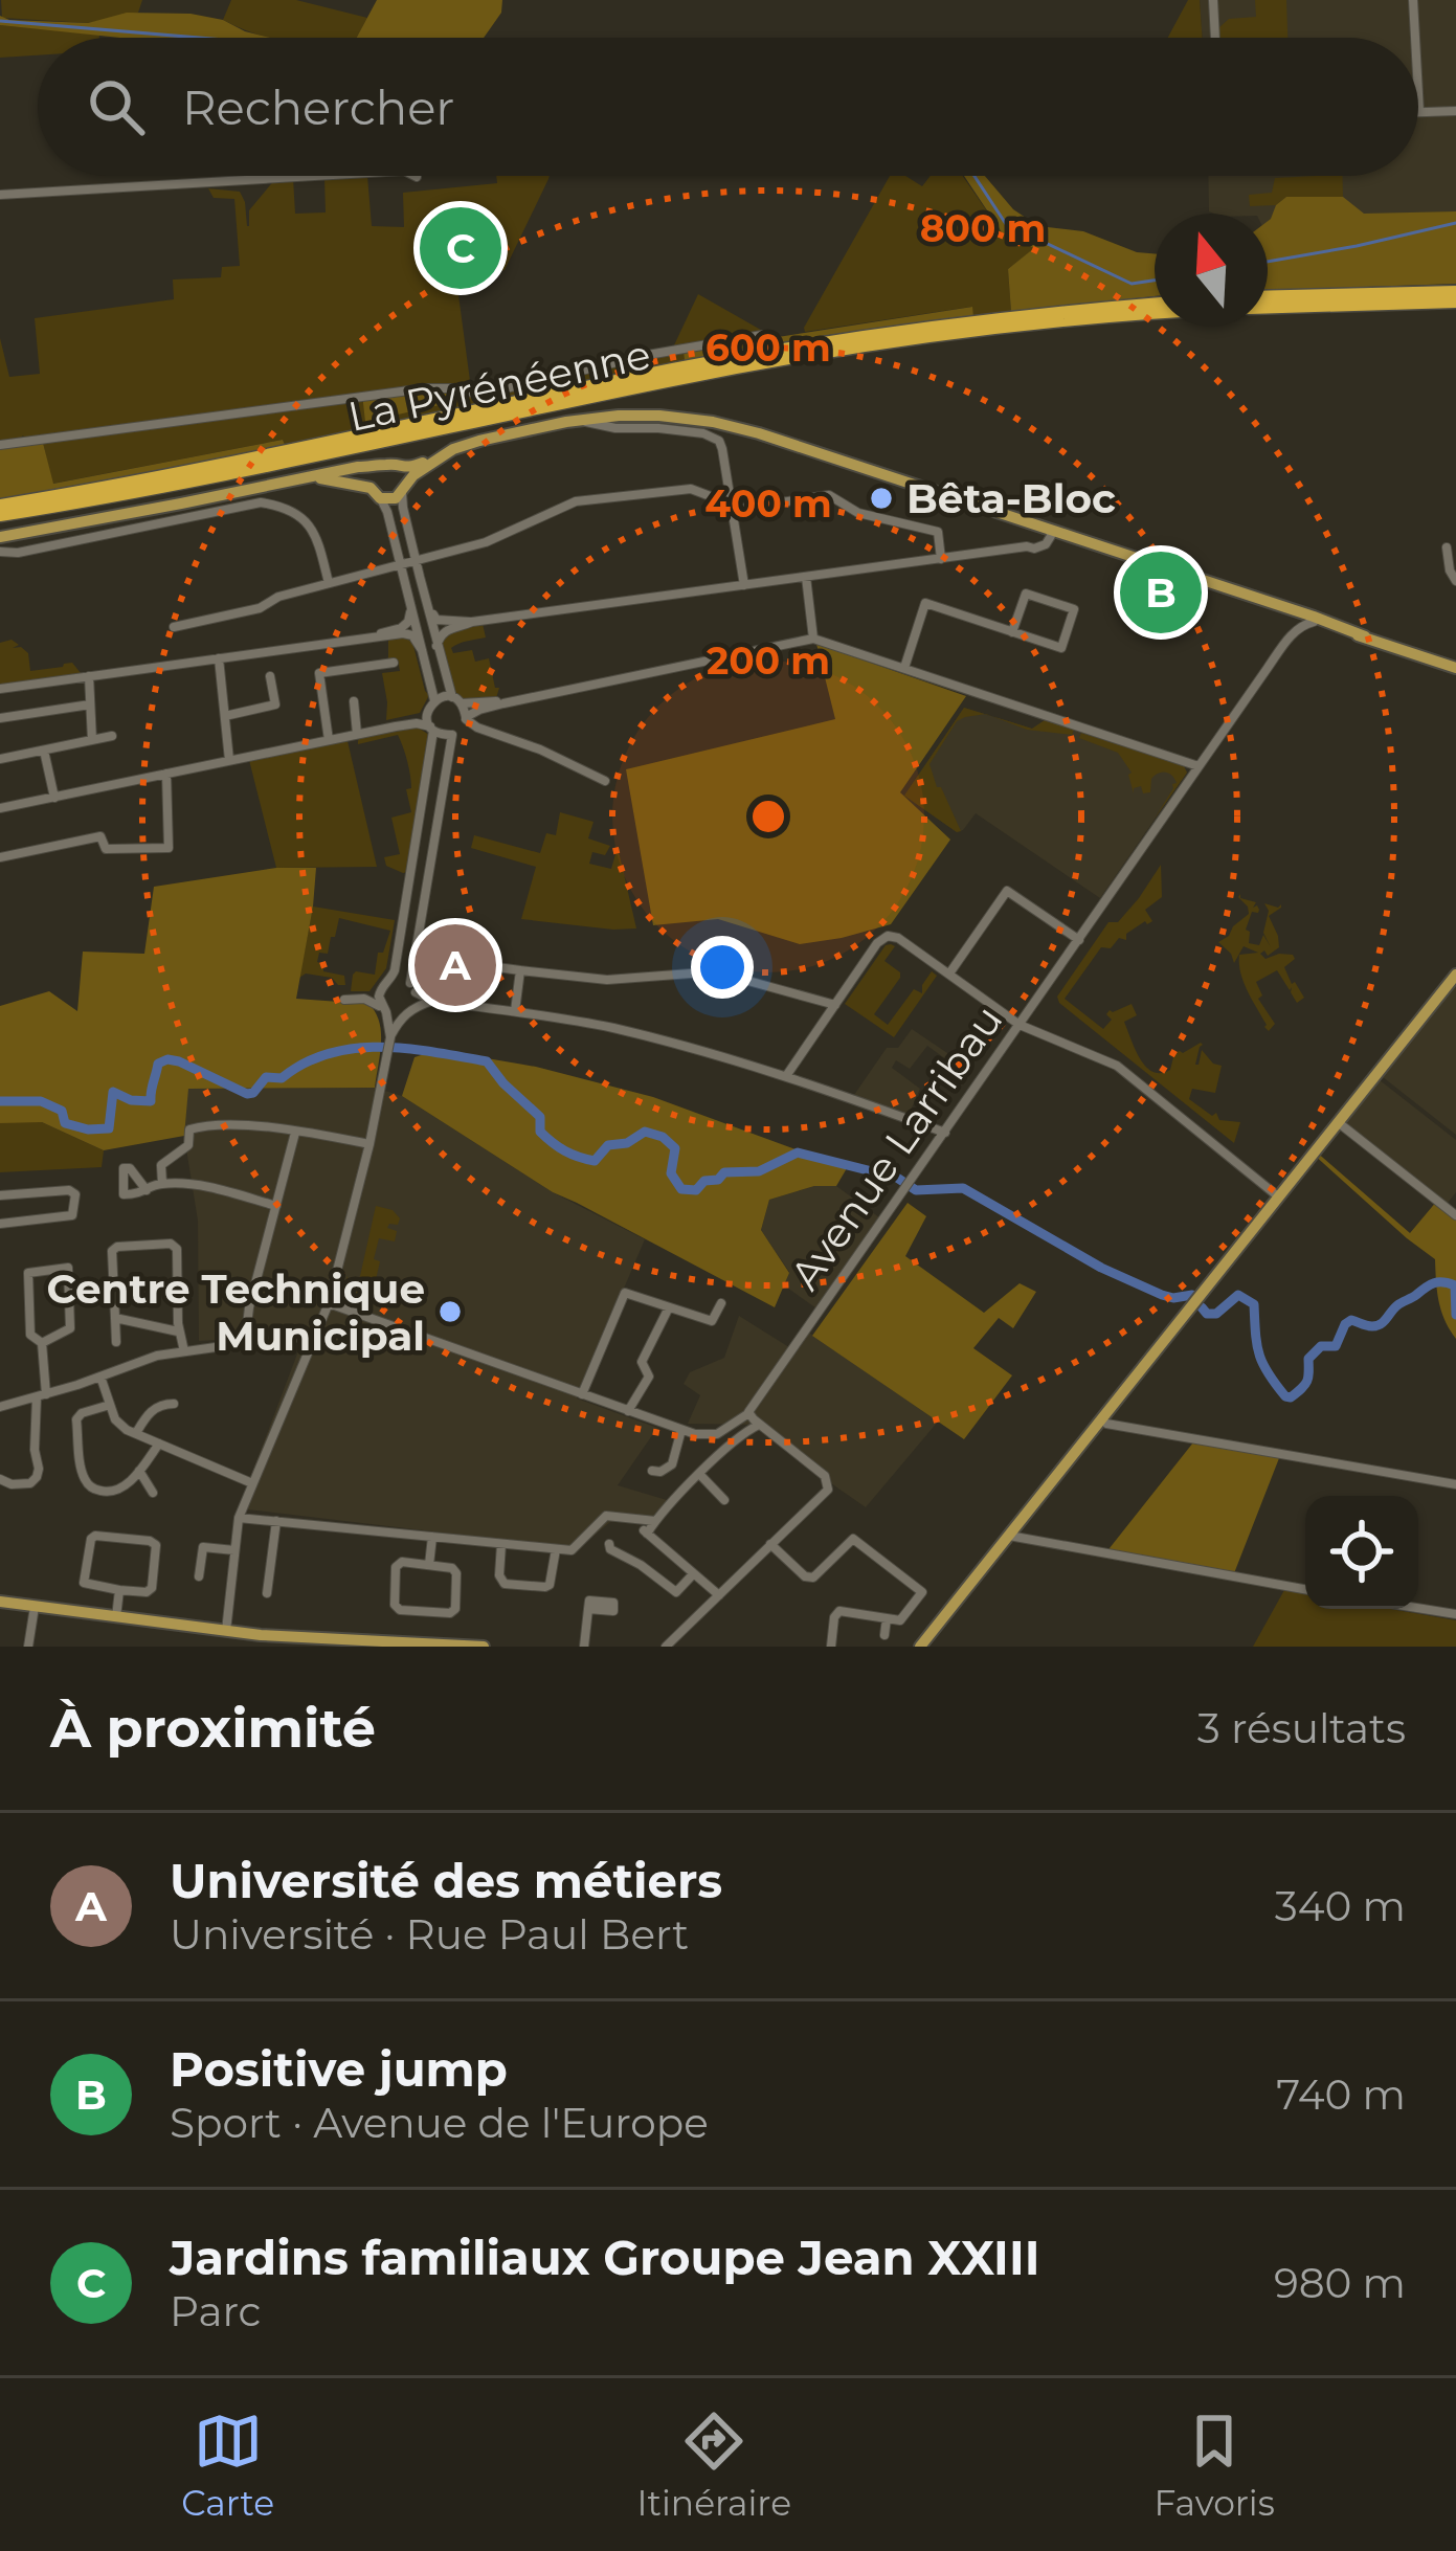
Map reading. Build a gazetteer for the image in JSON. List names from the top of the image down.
{
  "streets": {
    "highway": ["La Pyrénéenne"],
    "street": ["Avenue Larribau"]
  },
  "places": ["Bêta-Bloc", "Centre Technique Municipal"],
  "north": "top",
  "page": {
    "search": "Rechercher",
    "pins": ["C", "B", "A"],
    "heading": ["À proximité", "3 résultats"],
    "list": [
      {
        "mark": "A",
        "name": "Université des métiers",
        "note": "Université · Rue Paul Bert",
        "value": "340 m"
      },
      {
        "mark": "B",
        "name": "Positive jump",
        "note": "Sport · Avenue de l'Europe",
        "value": "740 m"
      },
      {
        "mark": "C",
        "name": "Jardins familiaux Groupe Jean XXIII",
        "note": "Parc",
        "value": "980 m"
      }
    ],
    "nav": ["Carte", "Itinéraire", "Favoris"]
  },
  "rings": [
    "800 m",
    "600 m",
    "400 m",
    "200 m"
  ]
}
